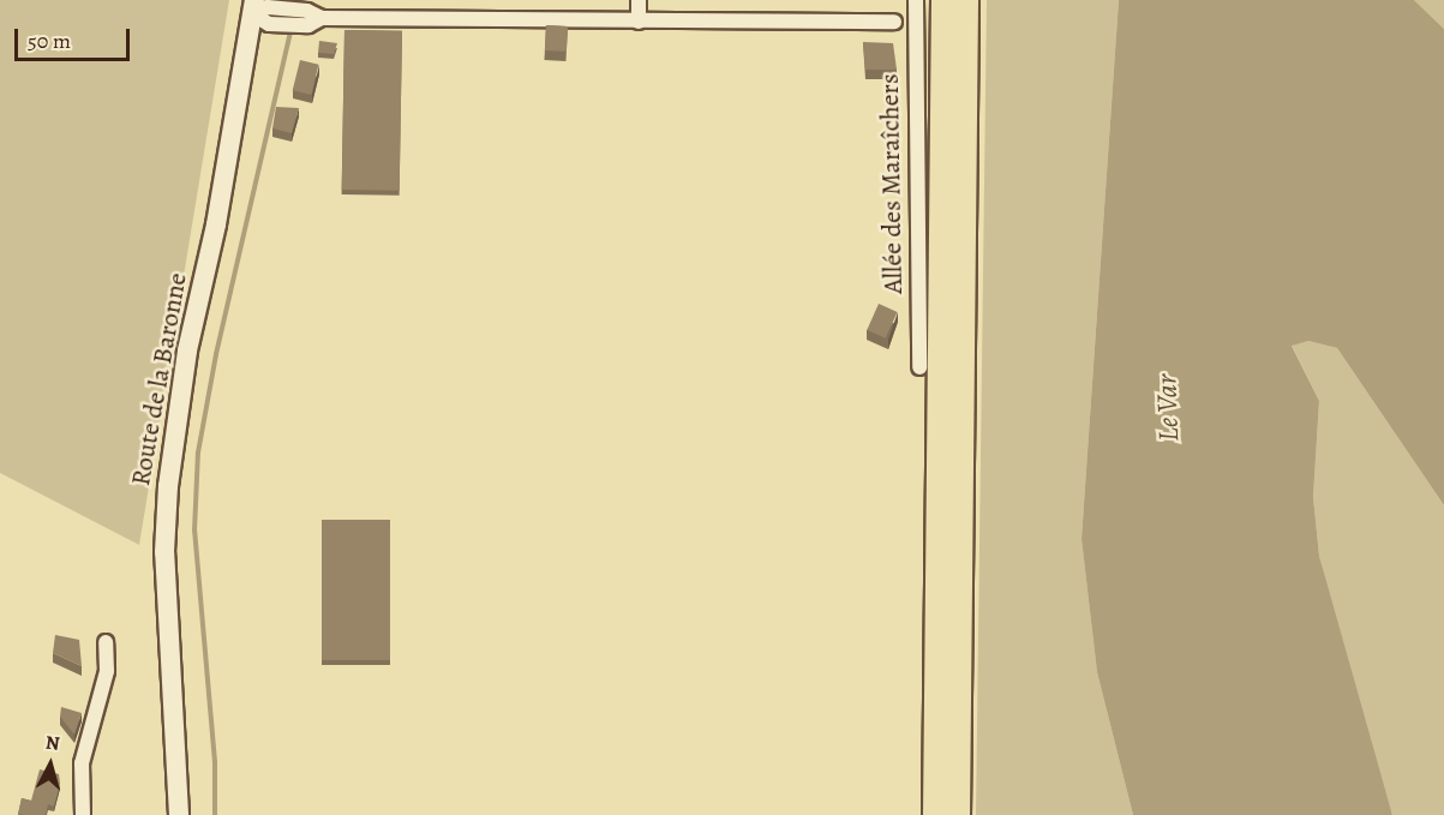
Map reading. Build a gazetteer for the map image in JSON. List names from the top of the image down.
{
  "streets": {
    "main road": ["Route de la Baronne"],
    "street": ["Allée des Maraîchers"]
  },
  "water": ["Le Var"],
  "scale_bar": "50 m",
  "north": "top"
}
